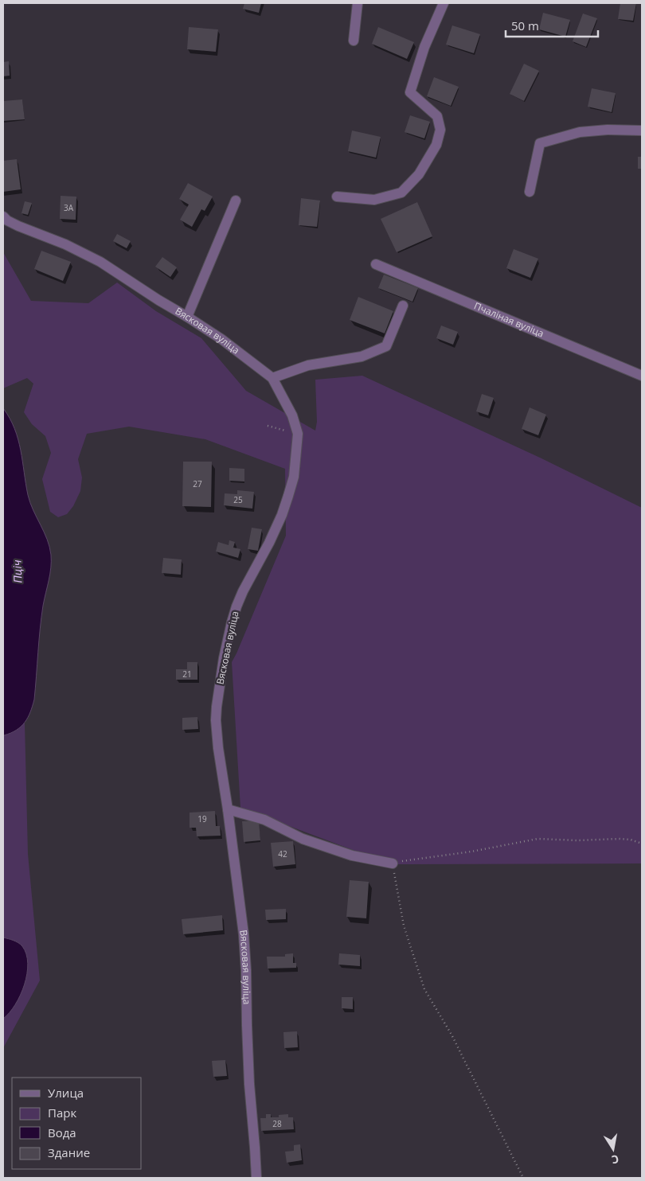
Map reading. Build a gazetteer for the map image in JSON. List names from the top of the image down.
{
  "streets": {
    "street": ["Пчаліная вуліца", "Вясковая вуліца"]
  },
  "water": ["Пціч"],
  "house_numbers": [
    "3А",
    "27",
    "25",
    "21",
    "19",
    "42",
    "28"
  ],
  "legend": [
    "Улица",
    "Парк",
    "Вода",
    "Здание"
  ],
  "scale_bar": "50 m",
  "north": "bottom"
}
